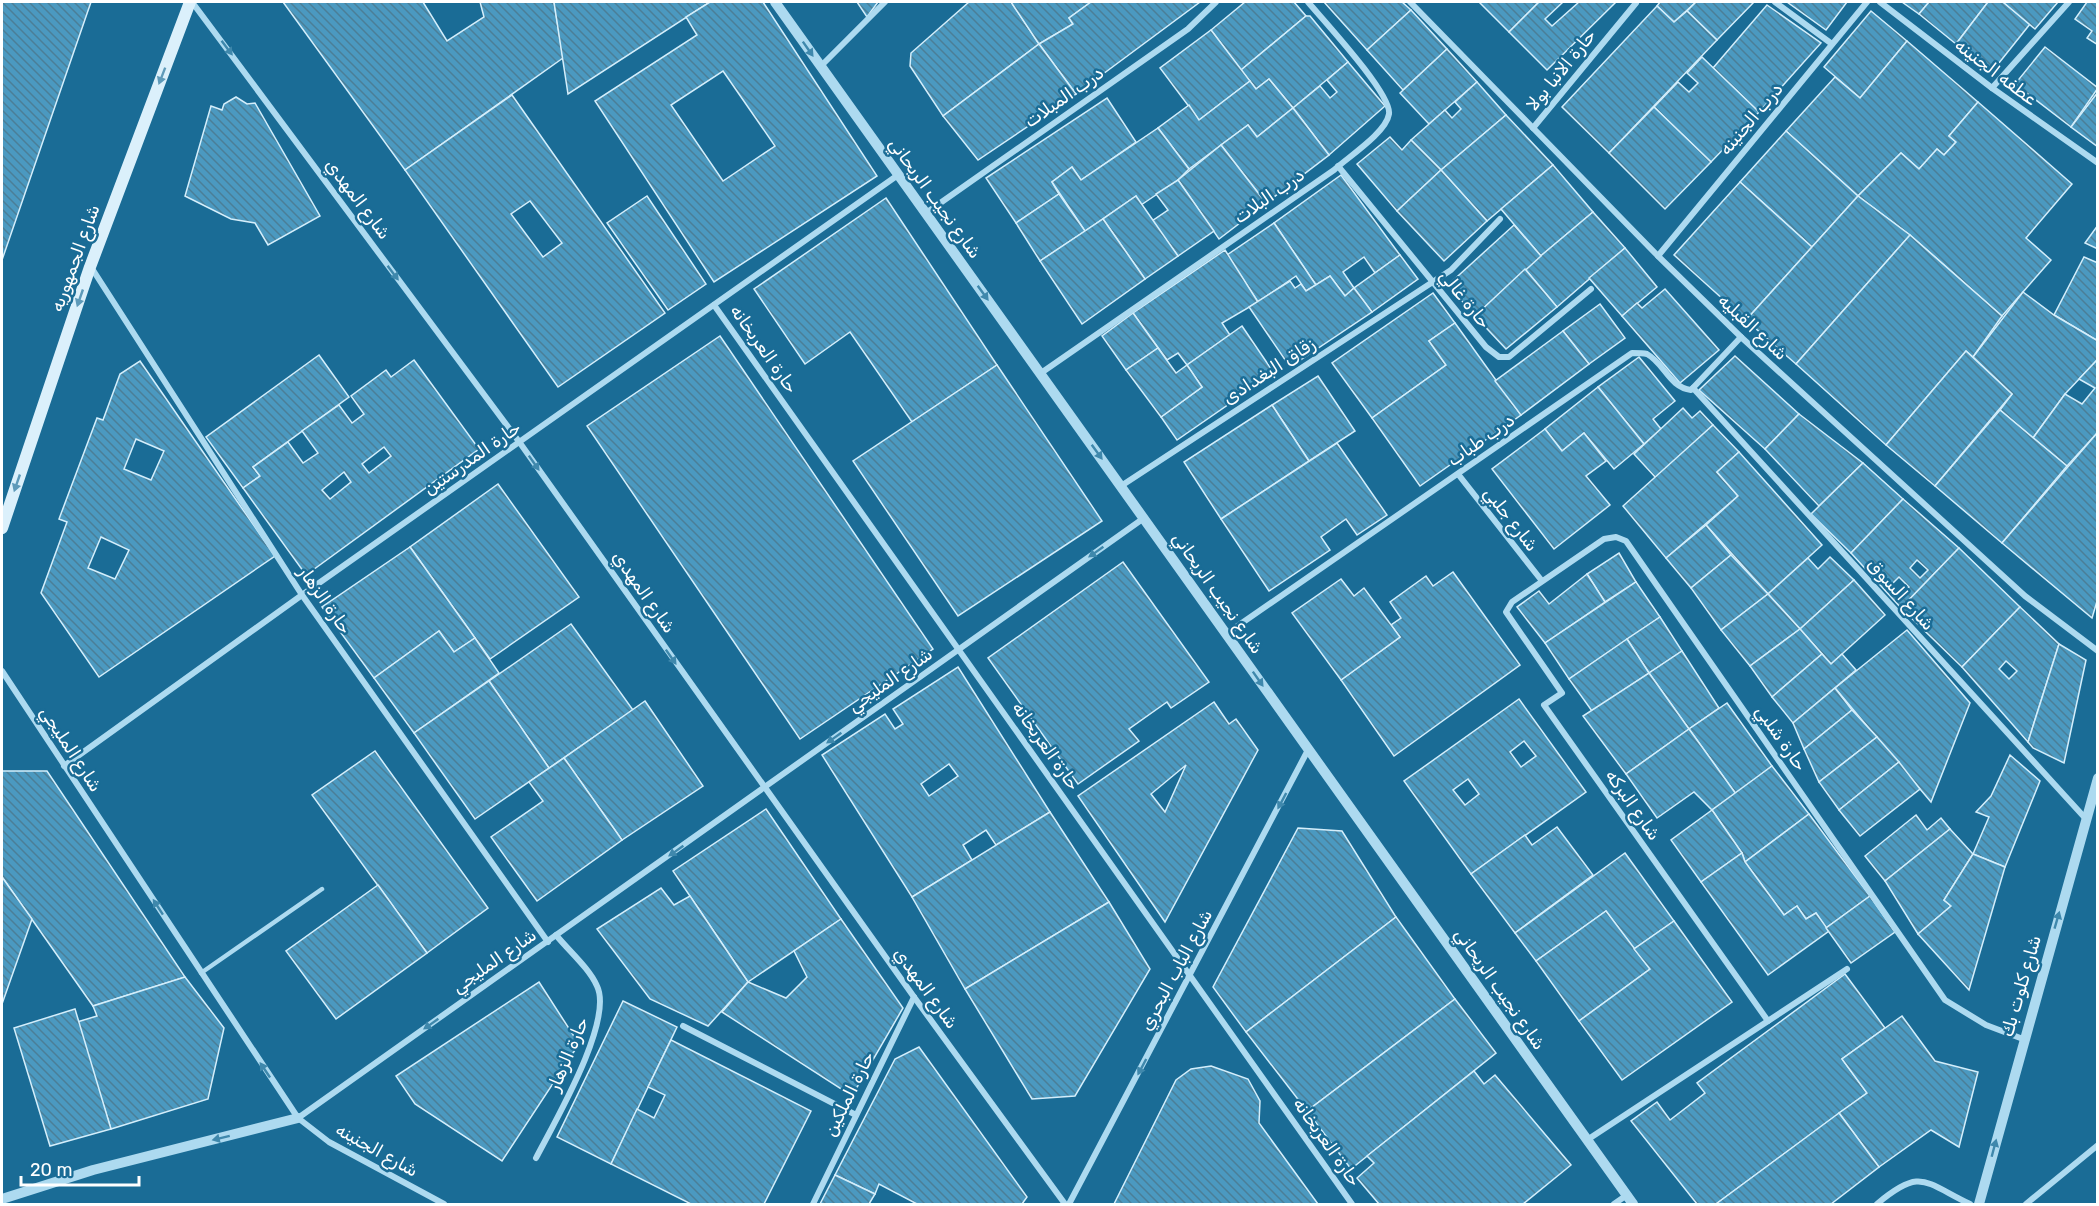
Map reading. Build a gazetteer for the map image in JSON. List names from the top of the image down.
{
  "streets": {
    "main road": ["شارع الجمهوريه"],
    "street": [
      "حارة الانبا بولا",
      "عطفه الجنينه",
      "درب المبلات",
      "درب الجنينه",
      "درب البلات",
      "شارع نجيب الريحاني",
      "شارع المهدي",
      "حارة غالي",
      "شارع القبليه",
      "حارة العربخانه",
      "زقاق البغدادى",
      "درب طباب",
      "حارة المدرستين",
      "شارع جلبي",
      "شارع السوق",
      "حارة الزهار",
      "شارع المليجي",
      "حارة شلبي",
      "شارع البركه",
      "شارع الباب البحري",
      "شارع كلوت بك",
      "حارة الملكين",
      "شارع الجنينه"
    ]
  },
  "crossings": [
    ["حارة الانبا بولا", "شارع القبليه"],
    ["درب المبلات", "شارع نجيب الريحاني"],
    ["درب الجنينه", "شارع القبليه"],
    ["درب البلات", "شارع نجيب الريحاني"],
    ["درب البلات", "حارة غالي"],
    ["شارع نجيب الريحاني", "زقاق البغدادى"],
    ["شارع نجيب الريحاني", "درب طباب"],
    ["شارع نجيب الريحاني", "حارة المدرستين"],
    ["شارع نجيب الريحاني", "شارع المليجي"],
    ["شارع نجيب الريحاني", "شارع الباب البحري"],
    ["شارع المهدي", "شارع الجمهوريه"],
    ["شارع المهدي", "حارة المدرستين"],
    ["شارع المهدي", "شارع المليجي"],
    ["شارع المهدي", "شارع الباب البحري"],
    ["شارع المهدي", "حارة الملكين"],
    ["شارع الجمهوريه", "حارة الزهار"],
    ["حارة غالي", "زقاق البغدادى"],
    ["حارة العربخانه", "حارة المدرستين"],
    ["حارة العربخانه", "شارع المليجي"],
    ["حارة العربخانه", "شارع الباب البحري"],
    ["درب طباب", "شارع جلبي"],
    ["درب طباب", "شارع السوق"],
    ["حارة المدرستين", "حارة الزهار"],
    ["حارة المدرستين", "شارع المليجي"],
    ["شارع جلبي", "حارة شلبي"],
    ["شارع السوق", "شارع كلوت بك"],
    ["حارة الزهار", "شارع المليجي"],
    ["شارع المليجي", "شارع الجنينه"],
    ["حارة شلبي", "شارع البركه"],
    ["حارة شلبي", "شارع كلوت بك"]
  ],
  "one_way": [
    "شارع نجيب الريحاني",
    "شارع المهدي",
    "شارع الجمهوريه",
    "شارع الباب البحري",
    "شارع كلوت بك"
  ],
  "scale_bar": "20 m"
}
